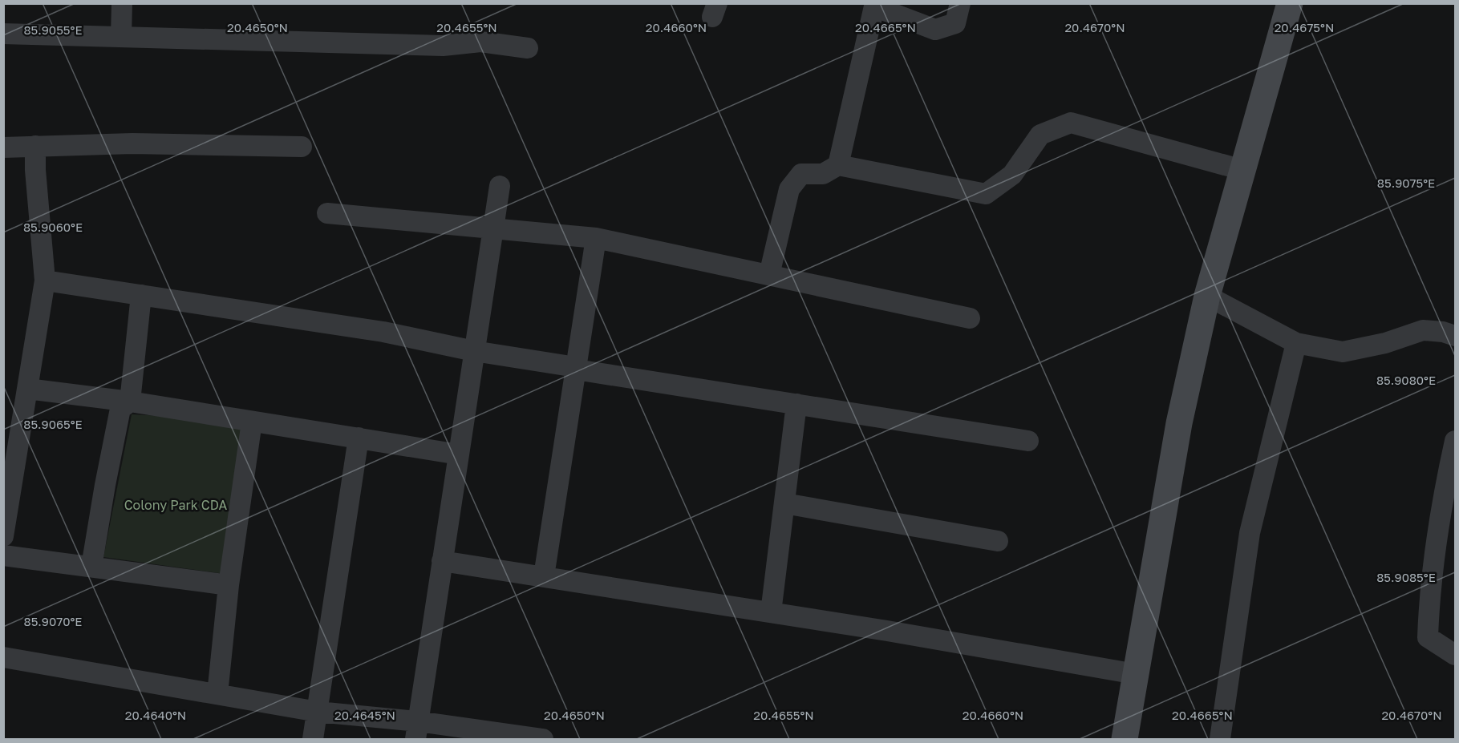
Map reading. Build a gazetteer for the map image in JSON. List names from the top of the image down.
{
  "parks": ["Colony Park CDA"],
  "coordinates": [
    "20.4650°N",
    "20.4655°N",
    "20.4660°N",
    "20.4665°N",
    "20.4670°N",
    "20.4675°N",
    "85.9055°E",
    "85.9075°E",
    "85.9060°E",
    "85.9080°E",
    "85.9065°E",
    "85.9085°E",
    "85.9070°E",
    "20.4640°N",
    "20.4645°N"
  ]
}
